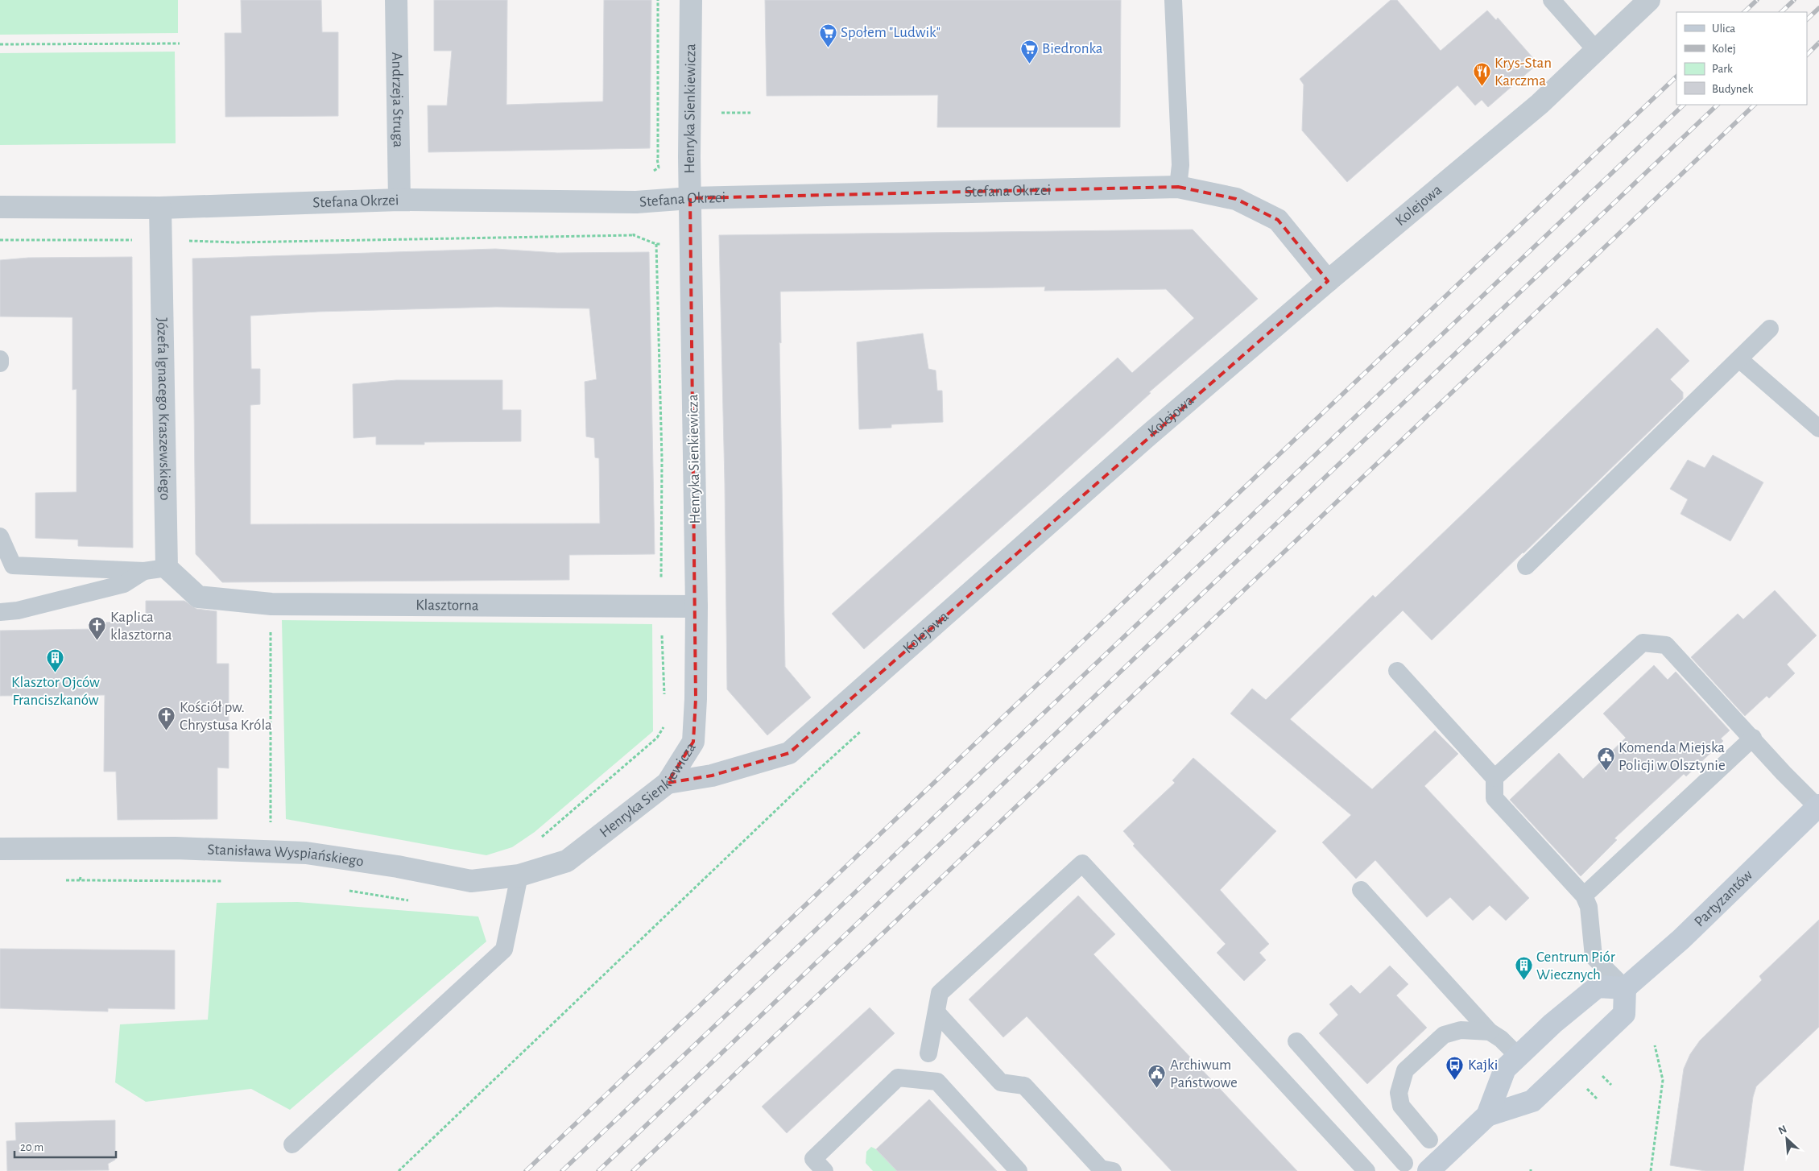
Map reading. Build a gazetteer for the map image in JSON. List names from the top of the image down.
{
  "streets": {
    "street": [
      "Andrzeja Struga",
      "Henryka Sienkiewicza",
      "Stefana Okrzei",
      "Kolejowa",
      "Józefa Ignacego Kraszewskiego",
      "Klasztorna",
      "Stanisława Wyspiańskiego",
      "Partyzantów"
    ]
  },
  "crossings": [
    ["Andrzeja Struga", "Stefana Okrzei"],
    ["Henryka Sienkiewicza", "Stefana Okrzei"],
    ["Henryka Sienkiewicza", "Kolejowa"],
    ["Henryka Sienkiewicza", "Klasztorna"],
    ["Henryka Sienkiewicza", "Stanisława Wyspiańskiego"],
    ["Stefana Okrzei", "Kolejowa"],
    ["Stefana Okrzei", "Józefa Ignacego Kraszewskiego"],
    ["Józefa Ignacego Kraszewskiego", "Klasztorna"]
  ],
  "places": {
    "supermarket": ["Społem \"Ludwik\"", "Biedronka"],
    "restaurant": ["Krys-Stan Karczma"],
    "church": ["Kaplica klasztorna", "Kościół pw. Chrystusa Króla"],
    "building": ["Klasztor Ojców Franciszkanów", "Centrum Piór Wiecznych"],
    "public building": ["Komenda Miejska Policji w Olsztynie", "Archiwum Państwowe"],
    "bus stop": ["Kajki"]
  },
  "legend": [
    "Ulica",
    "Kolej",
    "Park",
    "Budynek"
  ],
  "scale_bar": "20 m",
  "north": "top left"
}
